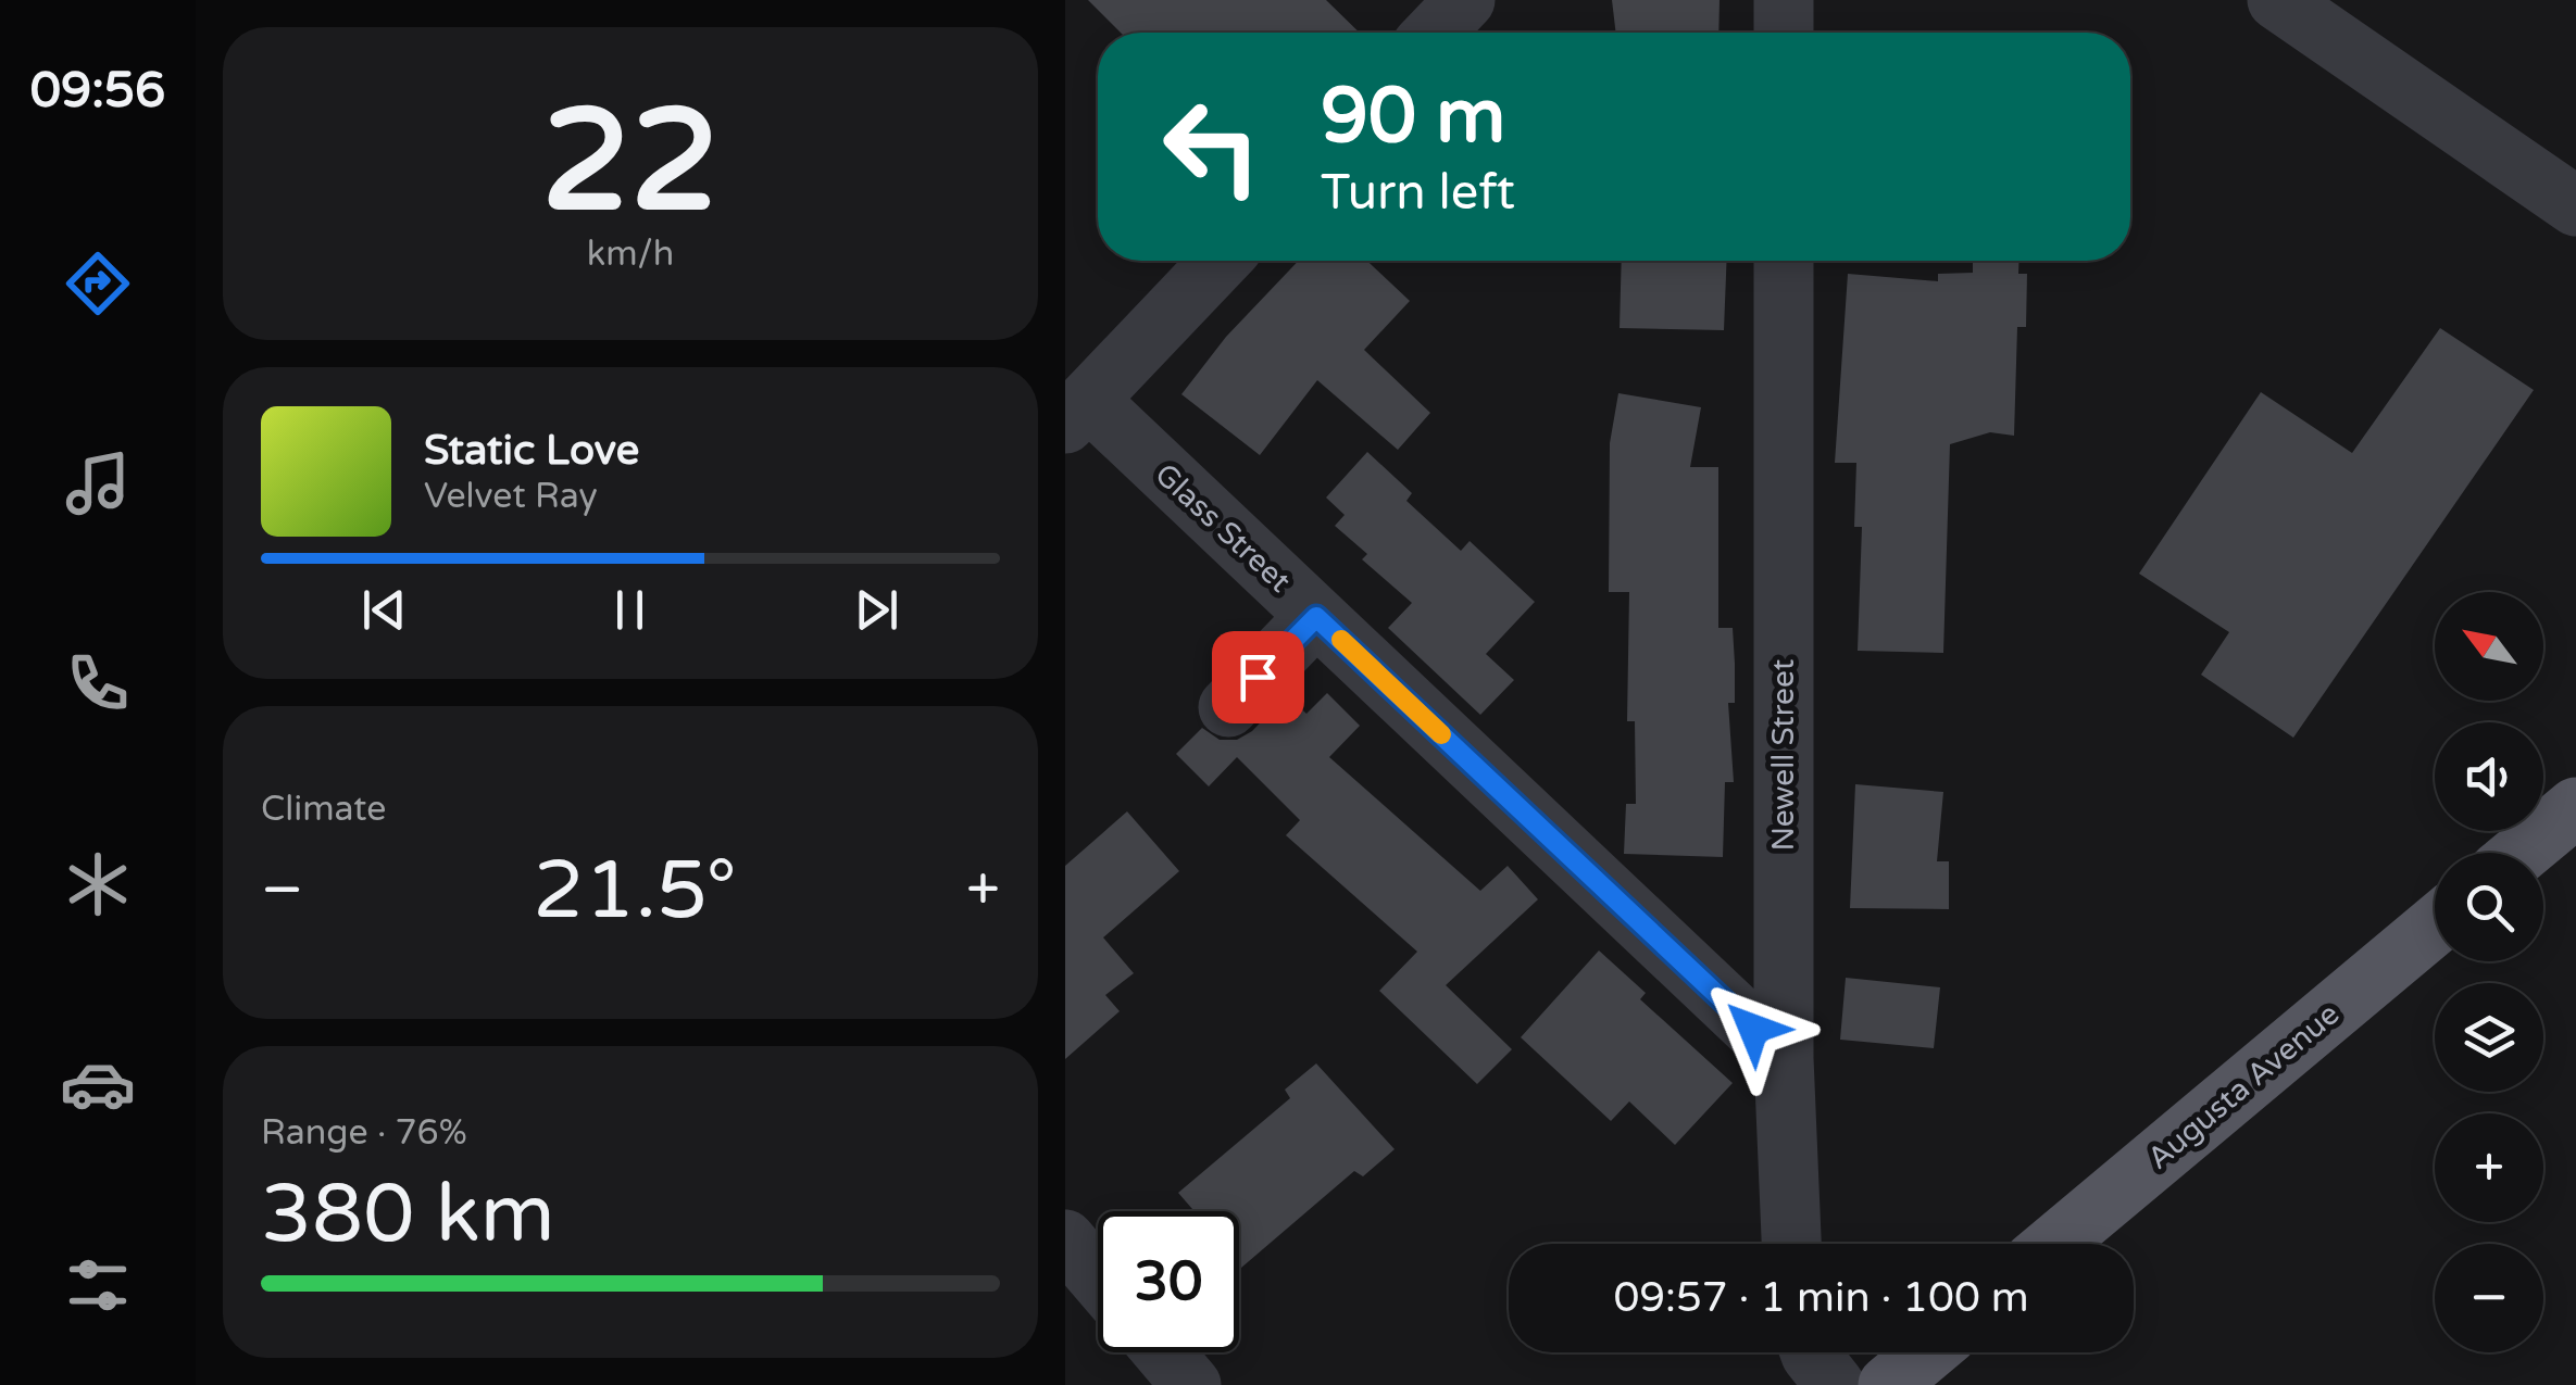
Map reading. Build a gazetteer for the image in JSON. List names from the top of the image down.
{
  "streets": {
    "main road": ["Augusta Avenue"],
    "street": ["Glass Street", "Newell Street"]
  },
  "crossings": [
    ["Glass Street", "Newell Street"]
  ],
  "north": "top left",
  "page": {
    "tabs": "09:56",
    "tile": [
      ["22", "km/h"],
      "Climate",
      ["Range · 76%", "380 km"]
    ],
    "turn": ["90 m", "Turn left"],
    "song": ["Static Love", "Velvet Ray"],
    "map_buttons": ["+", "−"],
    "heat": ["−", "21.5°", "+"],
    "limit": "30",
    "trip": "09:57 · 1 min · 100 m"
  }
}
